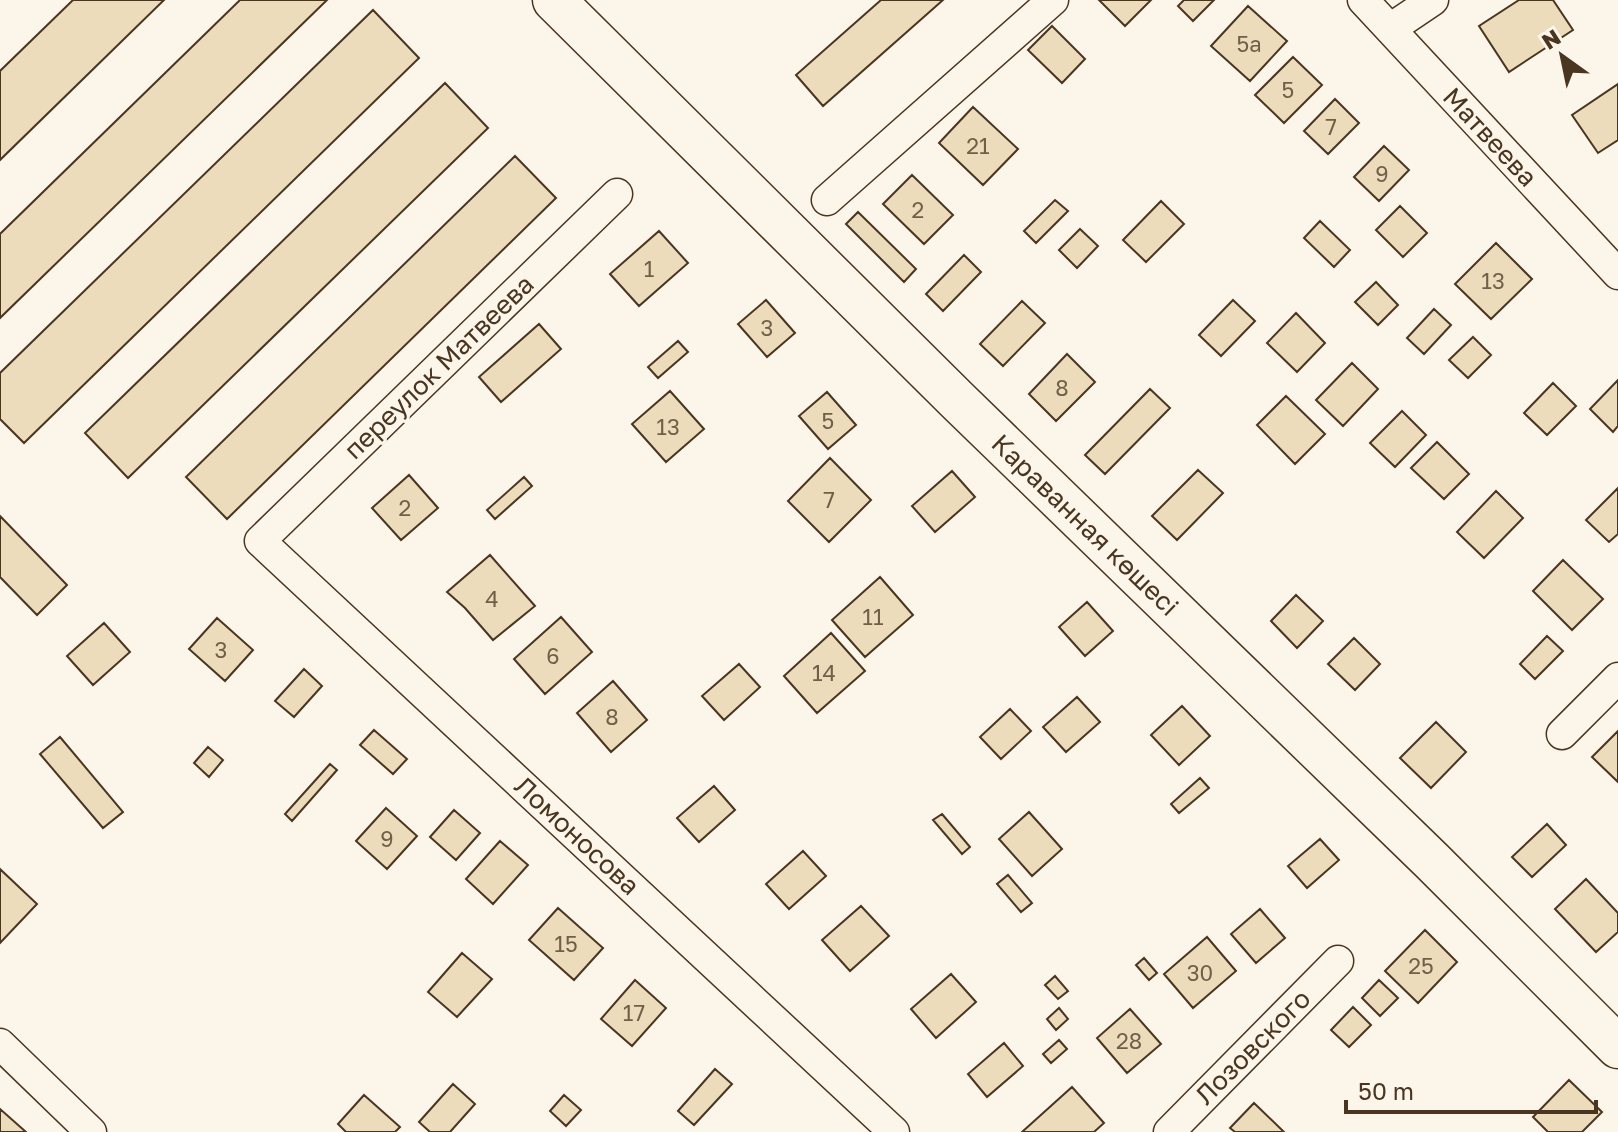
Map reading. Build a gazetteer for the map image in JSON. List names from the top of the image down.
{
  "streets": {
    "main road": ["Караванная көшесі"],
    "street": [
      "Матвеева",
      "переулок Матвеева",
      "Ломоносова",
      "Лозовского"
    ]
  },
  "crossings": [
    ["переулок Матвеева", "Ломоносова"]
  ],
  "house_numbers": [
    "5а",
    "5",
    "7",
    "21",
    "9",
    "2",
    "1",
    "13",
    "3",
    "8",
    "5",
    "13",
    "7",
    "2",
    "4",
    "11",
    "3",
    "6",
    "14",
    "8",
    "9",
    "15",
    "25",
    "30",
    "17",
    "28"
  ],
  "scale_bar": "50 m",
  "north": "top left"
}
